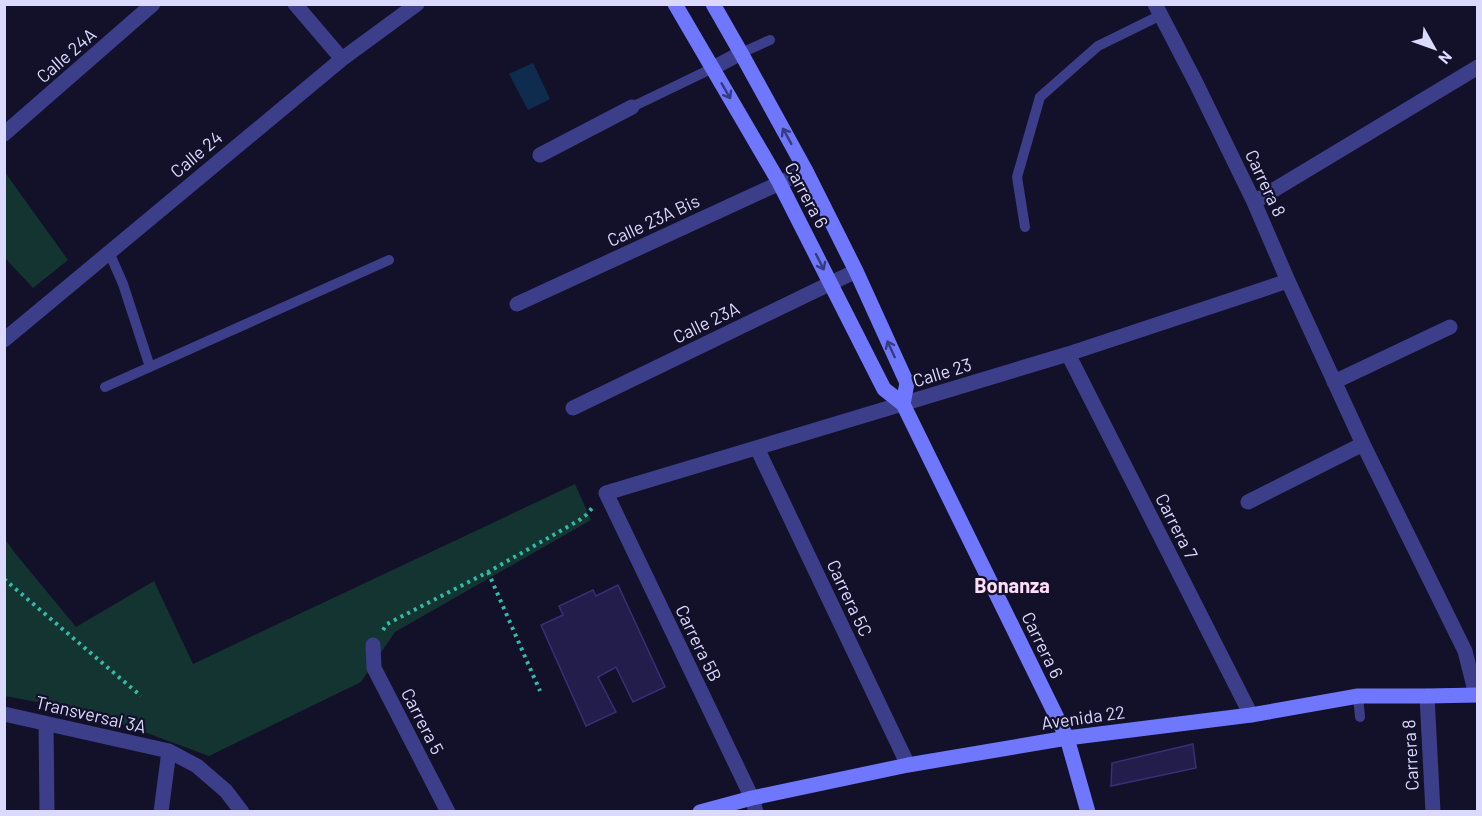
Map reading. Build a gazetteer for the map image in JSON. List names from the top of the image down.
{
  "streets": {
    "street": [
      "Calle 24A",
      "Calle 24",
      "Carrera 8",
      "Carrera 6",
      "Calle 23A Bis",
      "Calle 23A",
      "Calle 23",
      "Carrera 7",
      "Carrera 5C",
      "Carrera 5B",
      "Transversal 3A",
      "Avenida 22",
      "Carrera 5"
    ]
  },
  "crossings": [
    ["Carrera 8", "Calle 23"],
    ["Carrera 8", "Avenida 22"],
    ["Carrera 6", "Calle 23A Bis"],
    ["Carrera 6", "Calle 23A"],
    ["Carrera 6", "Calle 23"],
    ["Carrera 6", "Avenida 22"],
    ["Calle 23", "Carrera 7"],
    ["Calle 23", "Carrera 5C"],
    ["Calle 23", "Carrera 5B"],
    ["Carrera 7", "Avenida 22"],
    ["Carrera 5C", "Avenida 22"],
    ["Carrera 5B", "Avenida 22"]
  ],
  "districts": ["Bonanza"],
  "north": "bottom right"
}
